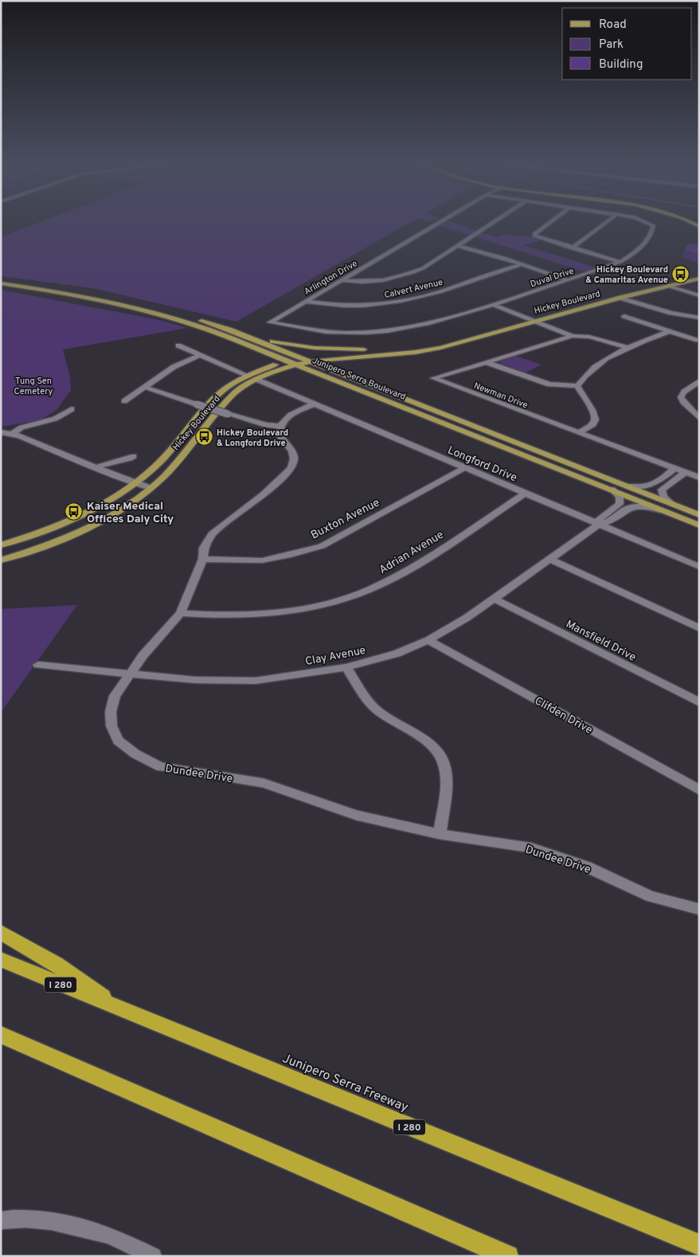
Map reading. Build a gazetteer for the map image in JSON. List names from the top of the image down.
{
  "streets": {
    "highway": ["I 280", "Junipero Serra Freeway"],
    "main road": ["Hickey Boulevard", "Junipero Serra Boulevard"],
    "street": [
      "Arlington Drive",
      "Duval Drive",
      "Calvert Avenue",
      "Newman Drive",
      "Longford Drive",
      "Buxton Avenue",
      "Adrian Avenue",
      "Mansfield Drive",
      "Clay Avenue",
      "Clifden Drive",
      "Dundee Drive"
    ]
  },
  "crossings": [
    ["Arlington Drive", "Duval Drive"],
    ["Arlington Drive", "Calvert Avenue"],
    ["Hickey Boulevard", "Junipero Serra Boulevard"],
    ["Hickey Boulevard", "Longford Drive"],
    ["Junipero Serra Boulevard", "Clay Avenue"],
    ["Longford Drive", "Buxton Avenue"],
    ["Longford Drive", "Adrian Avenue"],
    ["Longford Drive", "Clay Avenue"],
    ["Buxton Avenue", "Dundee Drive"],
    ["Adrian Avenue", "Dundee Drive"],
    ["Mansfield Drive", "Clay Avenue"],
    ["Clay Avenue", "Clifden Drive"],
    ["Clay Avenue", "Dundee Drive"]
  ],
  "parks": ["Tung Sen Cemetery"],
  "places": {
    "bus stop": ["Hickey Boulevard & Camaritas Avenue", "Hickey Boulevard & Longford Drive", "Kaiser Medical Offices Daly City"]
  },
  "legend": ["Road", "Park", "Building"]
}
